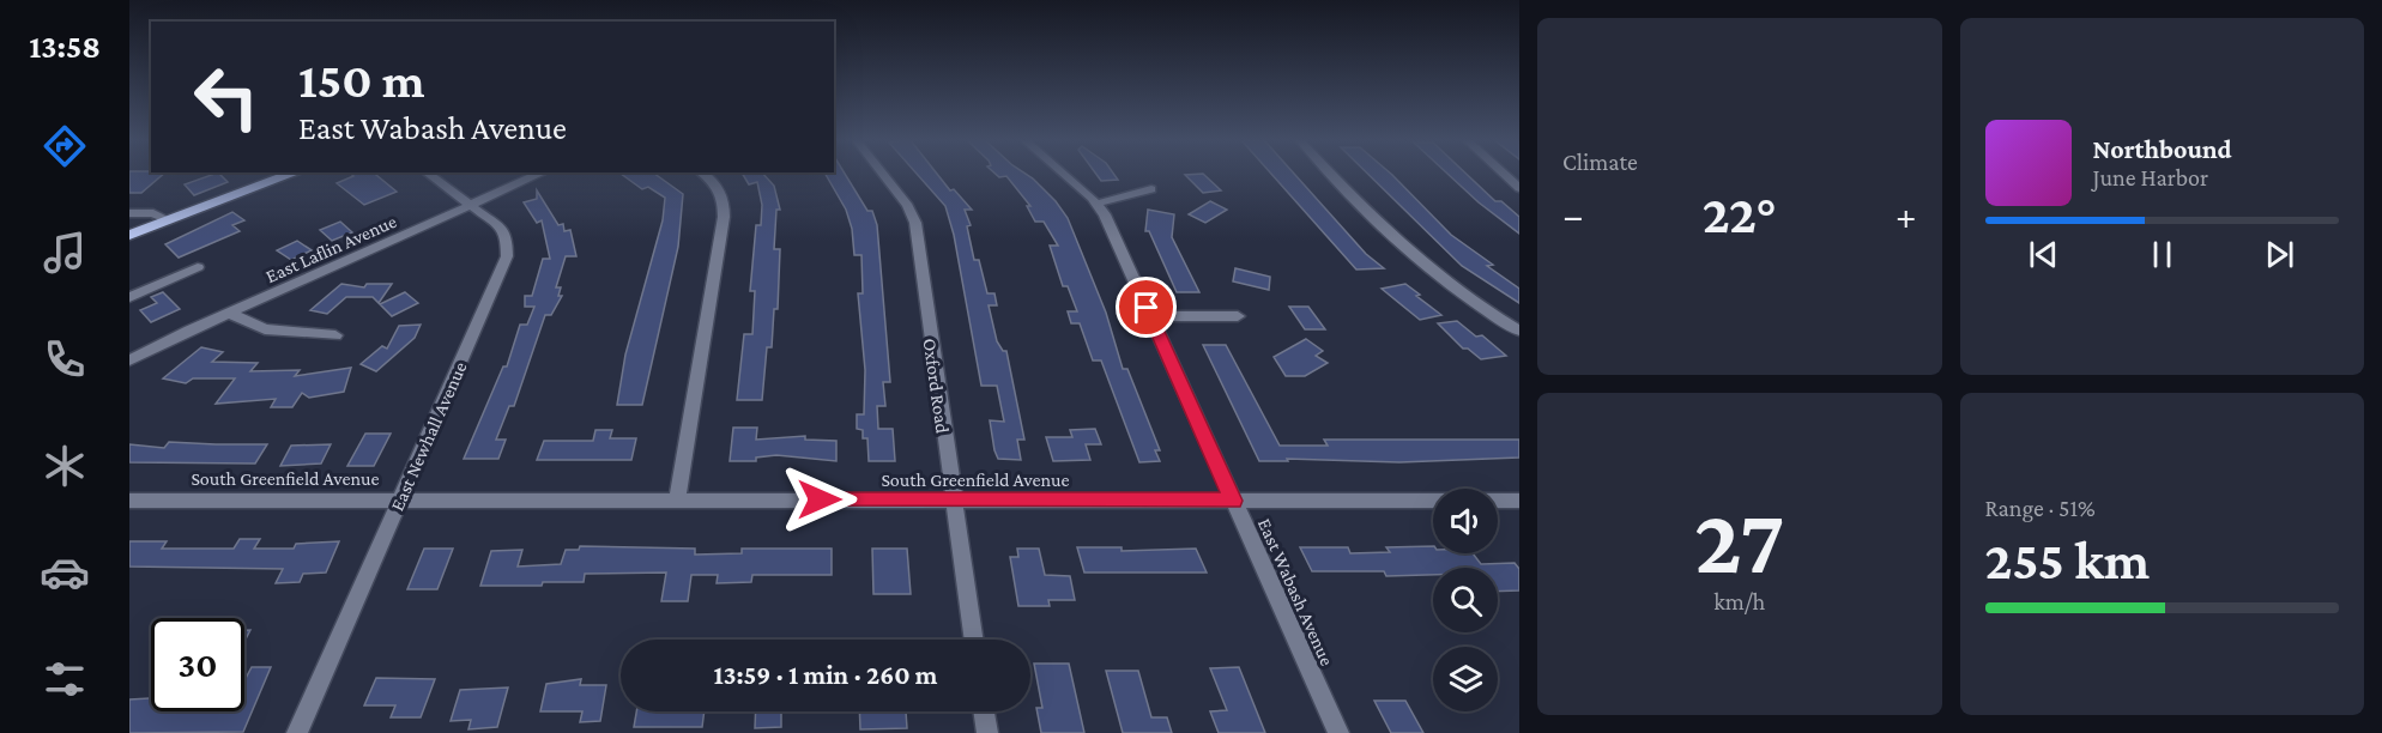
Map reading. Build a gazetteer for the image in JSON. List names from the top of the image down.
{
  "streets": {
    "street": [
      "East Laflin Avenue",
      "Oxford Road",
      "East Newhall Avenue",
      "South Greenfield Avenue",
      "East Wabash Avenue"
    ]
  },
  "crossings": [
    ["East Laflin Avenue", "East Newhall Avenue"],
    ["Oxford Road", "South Greenfield Avenue"],
    ["East Newhall Avenue", "South Greenfield Avenue"],
    ["South Greenfield Avenue", "East Wabash Avenue"]
  ],
  "page": {
    "tabs": "13:58",
    "tile": [
      "Climate",
      ["27", "km/h"],
      ["Range · 51%", "255 km"]
    ],
    "turn": ["150 m", "East Wabash Avenue"],
    "song": ["Northbound", "June Harbor"],
    "heat": ["−", "22°", "+"],
    "limit": "30",
    "trip": "13:59 · 1 min · 260 m"
  }
}
